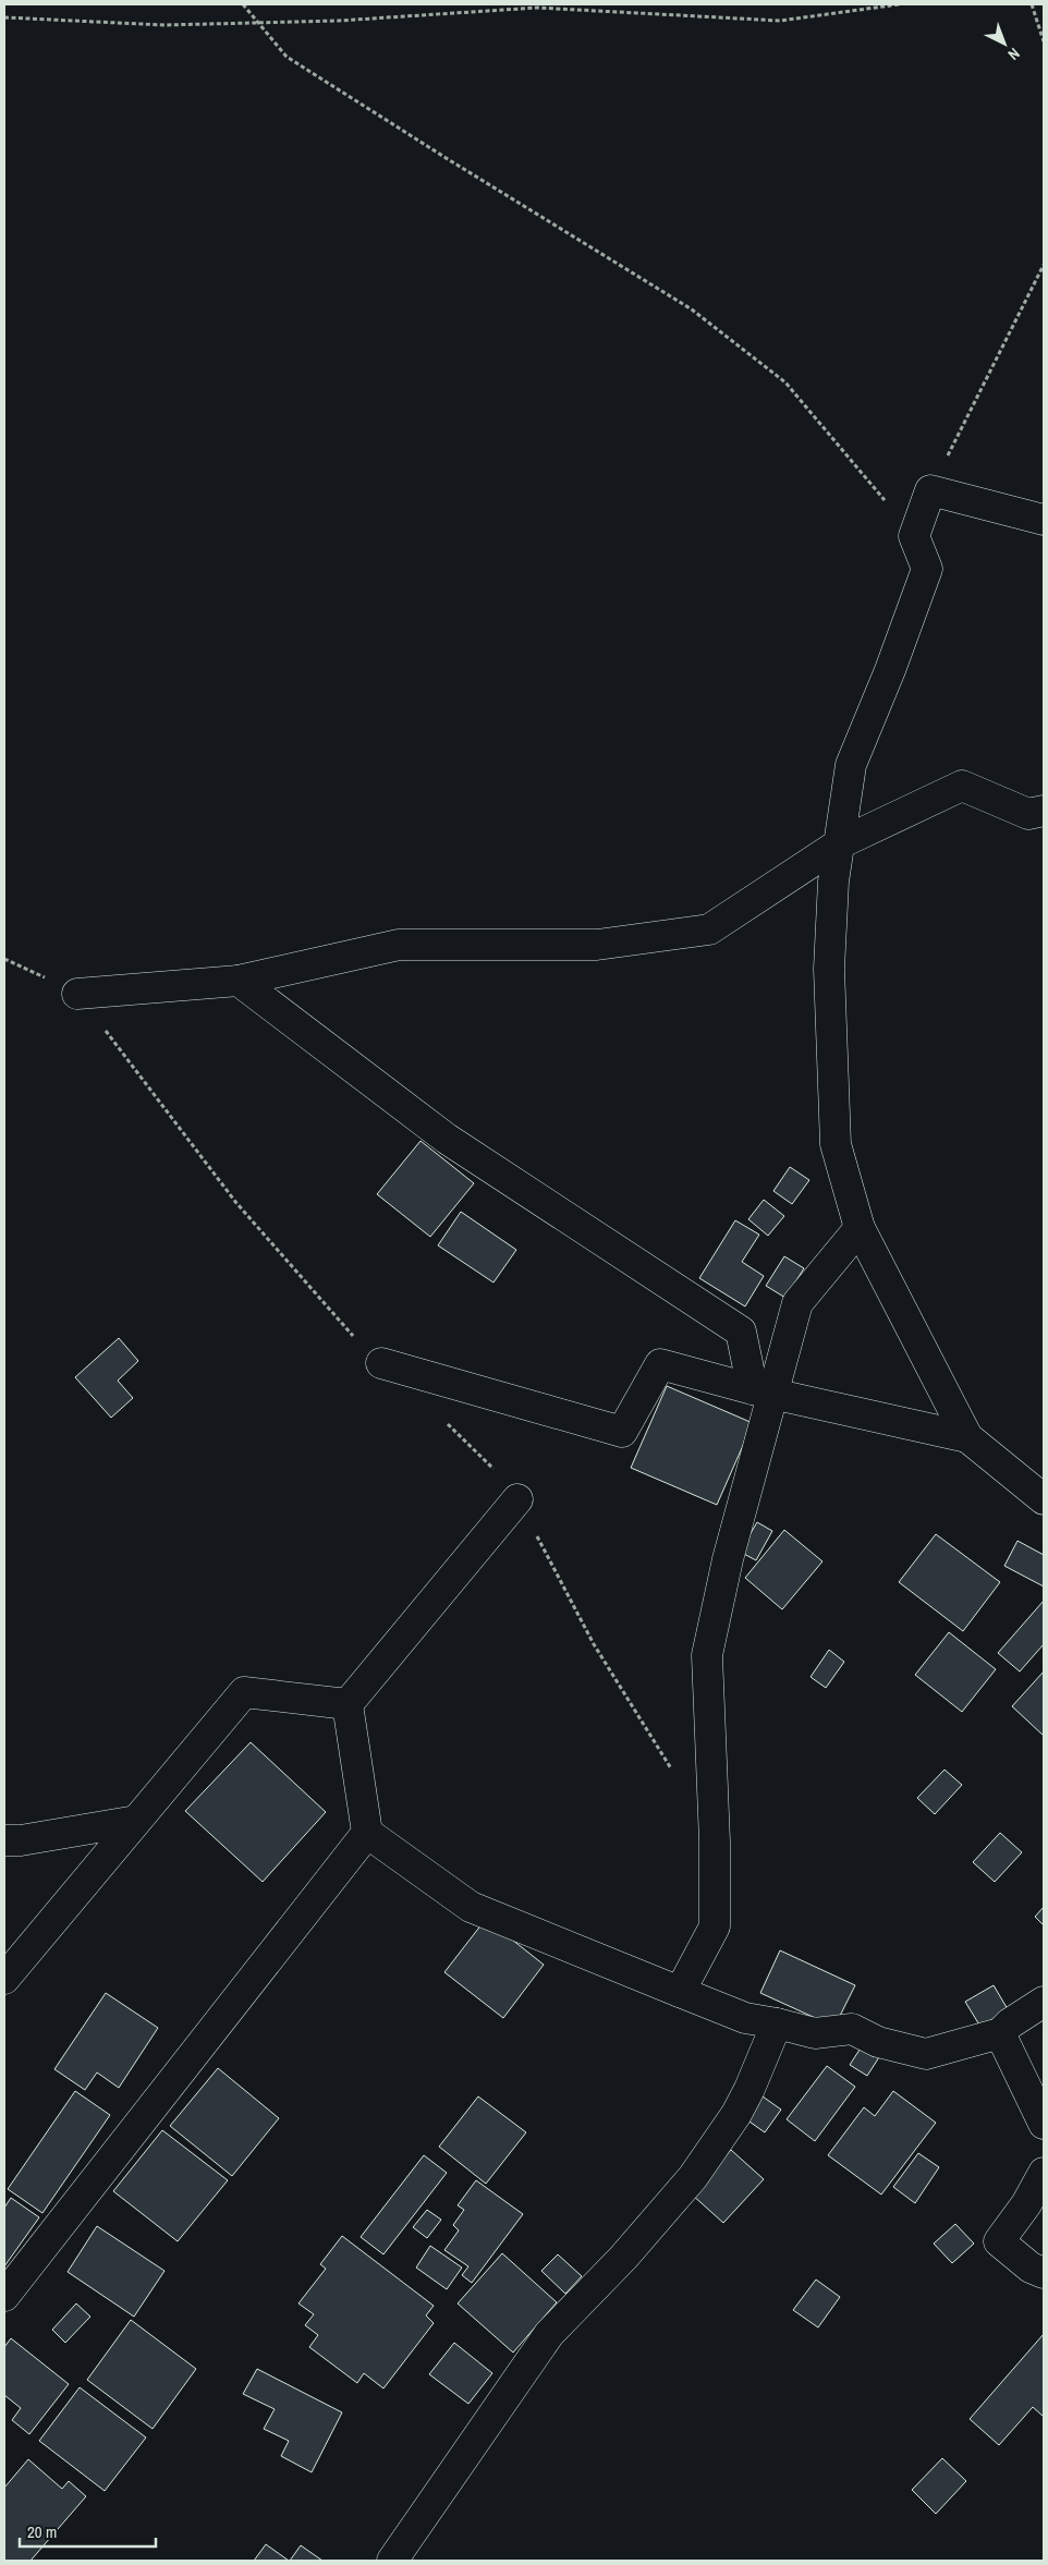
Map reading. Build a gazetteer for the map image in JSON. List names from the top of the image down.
{
  "scale_bar": "20 m",
  "north": "bottom right"
}
